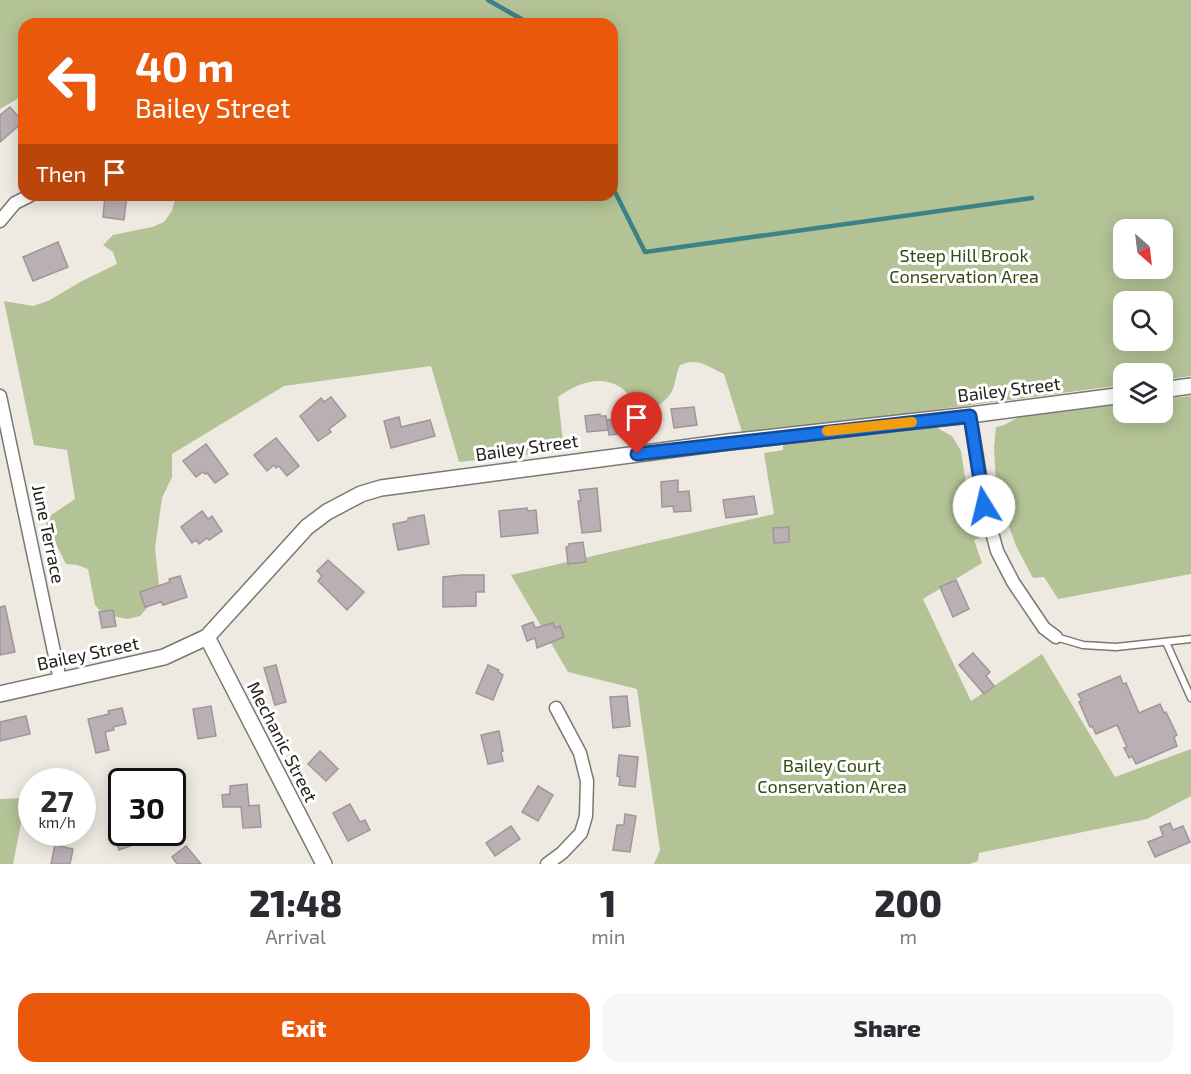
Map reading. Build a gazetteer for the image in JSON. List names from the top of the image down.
{
  "streets": {
    "street": ["Bailey Street", "June Terrace", "Mechanic Street"]
  },
  "crossings": [
    ["Bailey Street", "June Terrace"],
    ["Bailey Street", "Mechanic Street"]
  ],
  "parks": ["Steep Hill Brook Conservation Area", "Bailey Court Conservation Area"],
  "north": "bottom right",
  "page": {
    "turn": ["40 m", "Bailey Street"],
    "then": "Then",
    "speed": "27 km/h",
    "limit": "30",
    "eta": [
      "21:48",
      "Arrival",
      "1",
      "min",
      "200",
      "m"
    ],
    "buttons": ["Exit", "Share"]
  }
}
